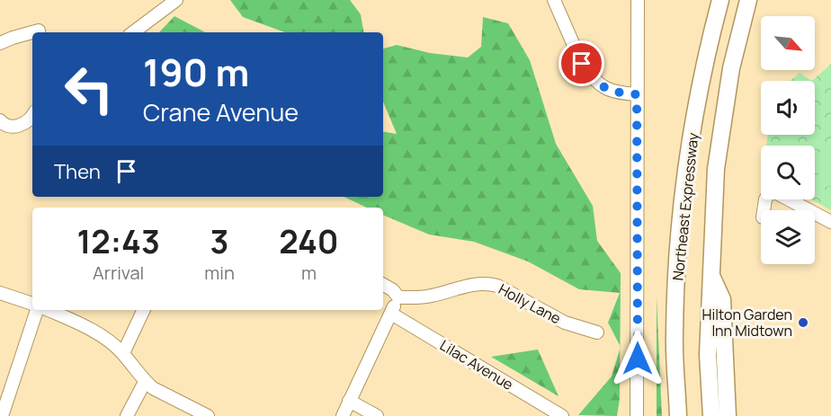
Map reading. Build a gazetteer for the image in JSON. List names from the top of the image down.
{
  "streets": {
    "highway": ["Northeast Expressway"],
    "street": ["Holly Lane", "Lilac Avenue"]
  },
  "places": ["Hilton Garden Inn Midtown"],
  "north": "bottom right",
  "page": {
    "turn": ["190 m", "Crane Avenue"],
    "then": "Then",
    "eta": [
      "12:43",
      "Arrival",
      "3",
      "min",
      "240",
      "m"
    ]
  }
}
